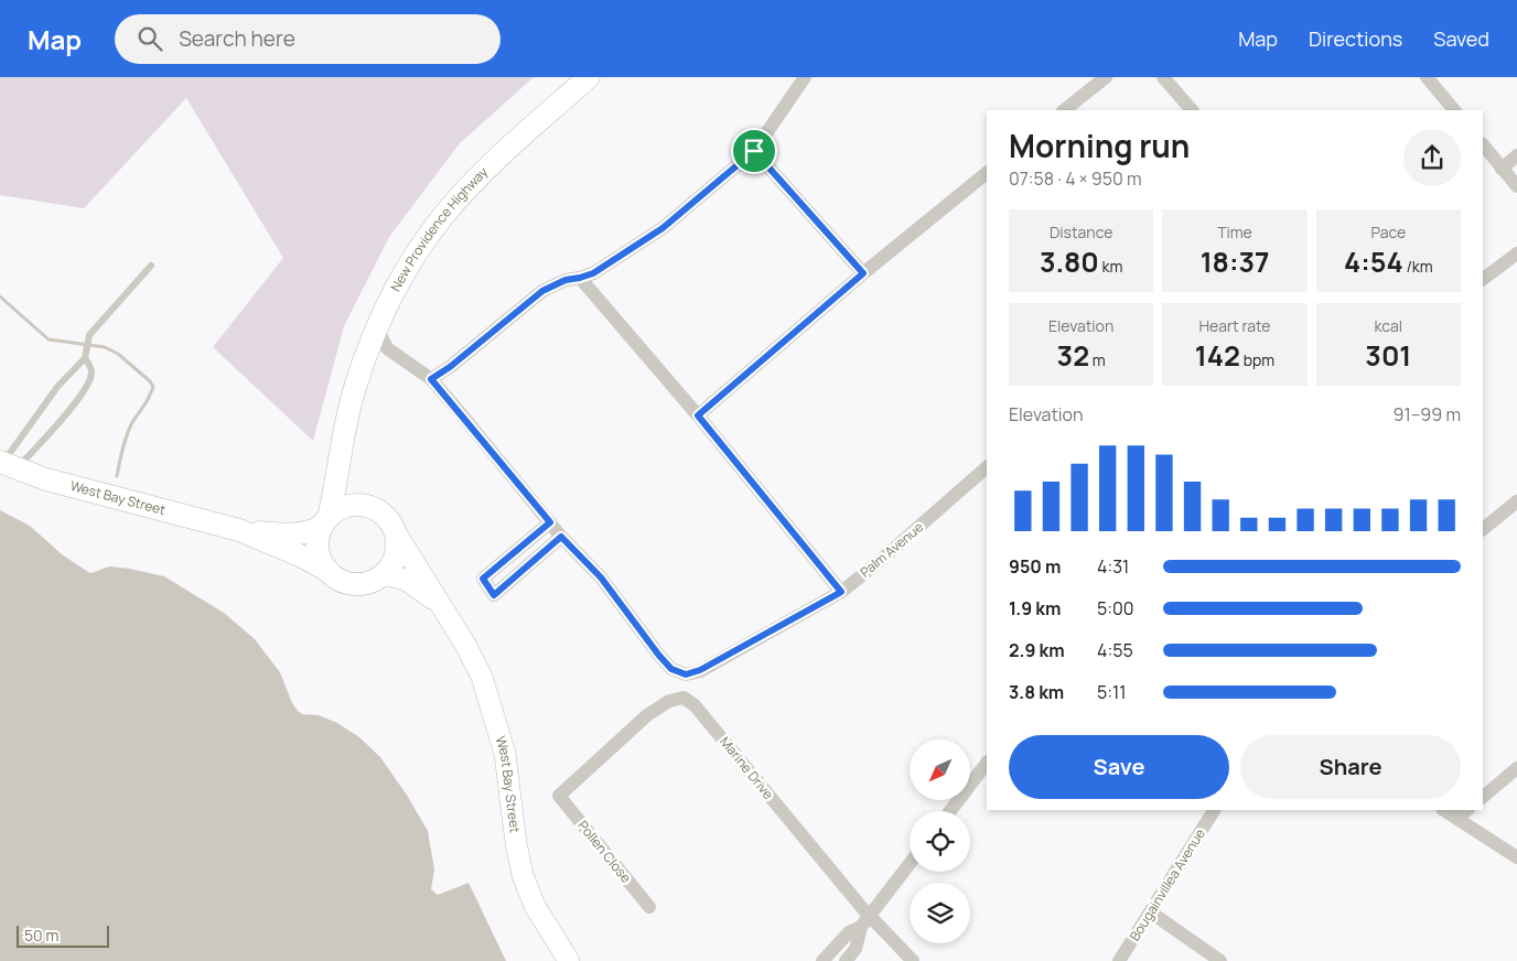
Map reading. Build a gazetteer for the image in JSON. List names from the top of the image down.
{
  "streets": {
    "highway": ["New Providence Highway", "West Bay Street"],
    "street": [
      "Palm Avenue",
      "Marine Drive",
      "Pollen Close",
      "Bougainvillea Avenue"
    ]
  },
  "crossings": [
    ["New Providence Highway", "West Bay Street"],
    ["New Providence Highway", "Palm Avenue"],
    ["Marine Drive", "Pollen Close"]
  ],
  "scale_bar": "50 m",
  "north": "bottom left",
  "page": {
    "header": "Map",
    "search": "Search here",
    "nav": ["Map", "Directions", "Saved"],
    "heading": ["Morning run", "07:58 · 4 × 950 m"],
    "stats": [
      ["Distance", "3.80 km"],
      ["Time", "18:37"],
      ["Pace", "4:54 /km"],
      ["Elevation", "32 m"],
      ["Heart rate", "142 bpm"],
      ["kcal", "301"]
    ],
    "chart": ["Elevation", "91–99 m"],
    "list": [
      {
        "name": "950 m",
        "note": "4:31"
      },
      {
        "name": "1.9 km",
        "note": "5:00"
      },
      {
        "name": "2.9 km",
        "note": "4:55"
      },
      {
        "name": "3.8 km",
        "note": "5:11"
      }
    ],
    "buttons": ["Save", "Share"],
    "scale": "50 m"
  }
}
